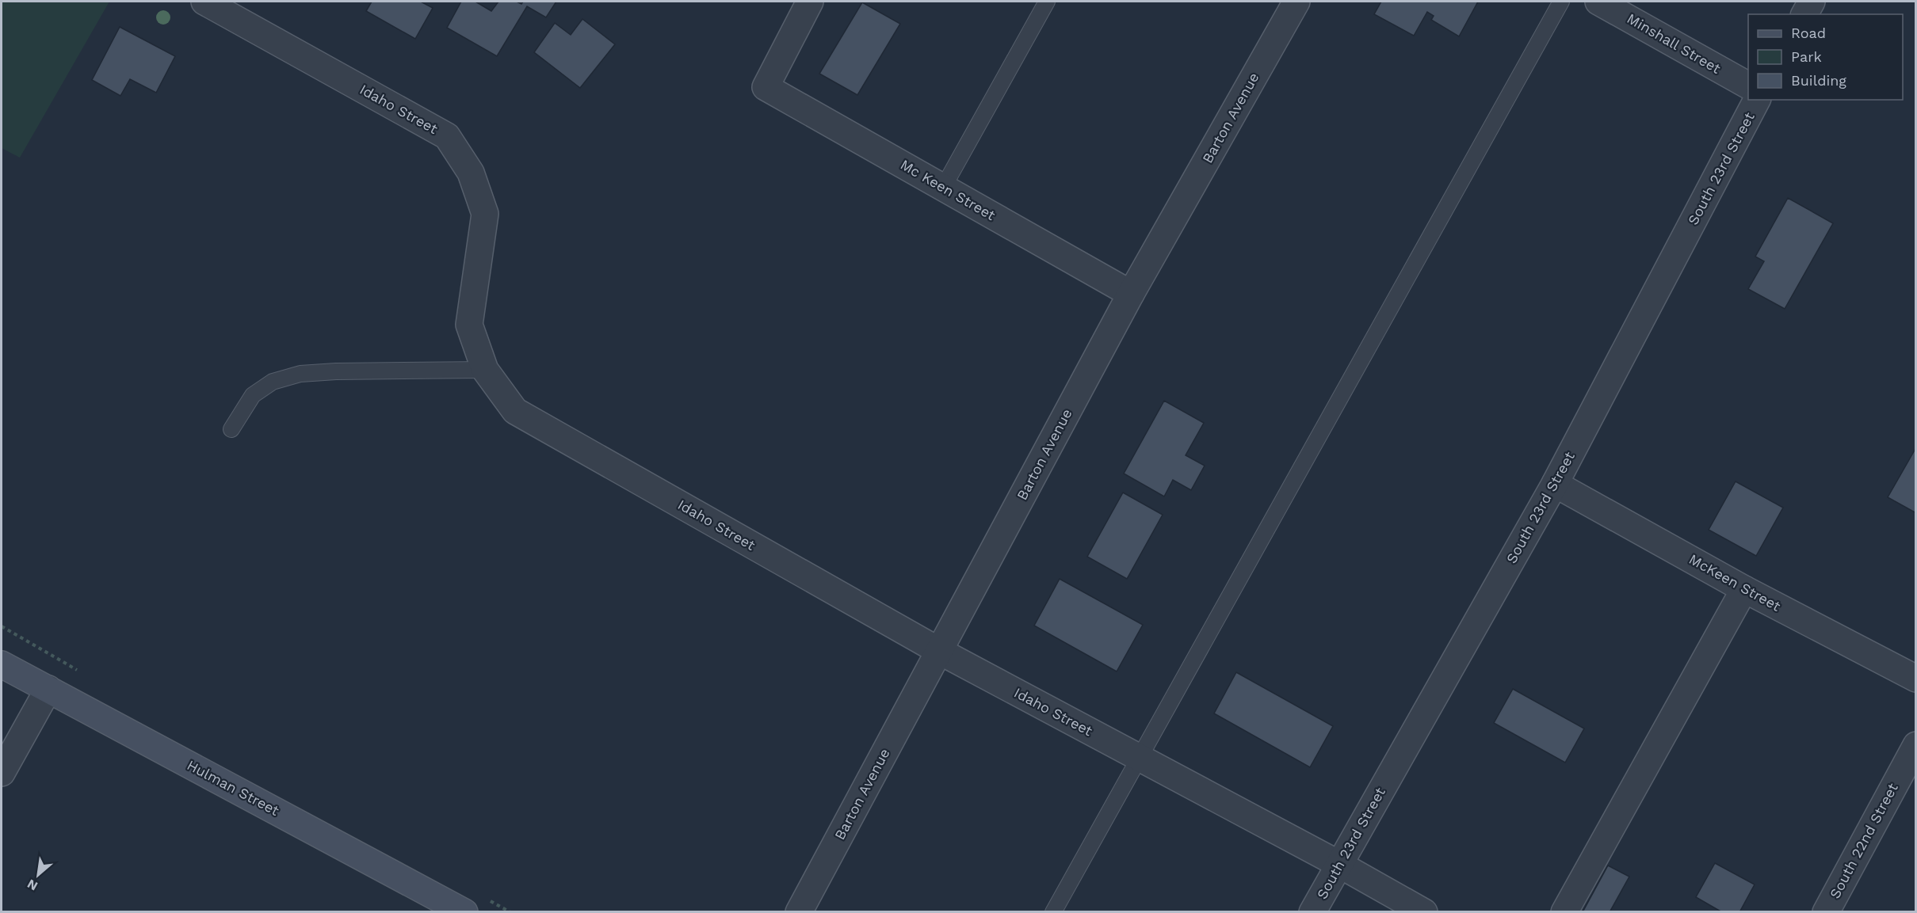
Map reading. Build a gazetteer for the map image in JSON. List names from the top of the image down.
{
  "streets": {
    "street": [
      "Minshall Street",
      "Idaho Street",
      "Barton Avenue",
      "South 23rd Street",
      "Mc Keen Street",
      "McKeen Street",
      "Hulman Street",
      "South 22nd Street"
    ]
  },
  "crossings": [
    ["Idaho Street", "Barton Avenue"],
    ["Idaho Street", "South 23rd Street"],
    ["Barton Avenue", "Mc Keen Street"],
    ["South 23rd Street", "McKeen Street"]
  ],
  "legend": ["Road", "Park", "Building"],
  "north": "bottom left"
}
